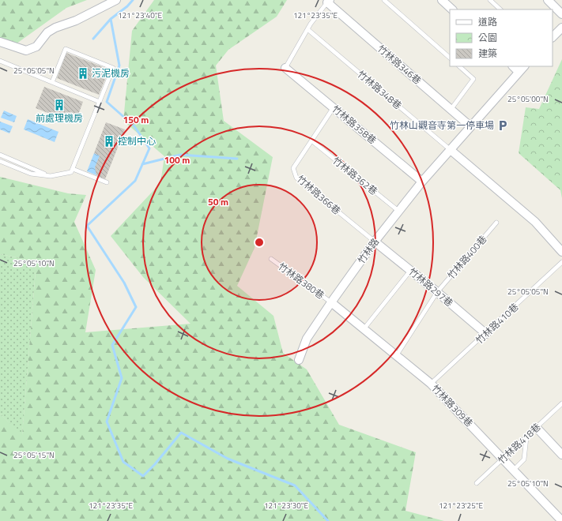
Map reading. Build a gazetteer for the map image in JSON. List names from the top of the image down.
{
  "streets": {
    "street": [
      "竹林路346巷",
      "竹林路358巷",
      "竹林路",
      "竹林路297巷",
      "竹林路309巷"
    ],
    "lane": [
      "竹林路348巷",
      "竹林路362巷",
      "竹林路366巷",
      "竹林路400巷",
      "竹林路380巷",
      "竹林路410巷",
      "竹林路418巷"
    ]
  },
  "crossings": [
    ["竹林路346巷", "竹林路"],
    ["竹林路348巷", "竹林路"],
    ["竹林路358巷", "竹林路366巷"],
    ["竹林路358巷", "竹林路"],
    ["竹林路362巷", "竹林路366巷"],
    ["竹林路362巷", "竹林路"],
    ["竹林路366巷", "竹林路"],
    ["竹林路366巷", "竹林路297巷"],
    ["竹林路", "竹林路380巷"],
    ["竹林路", "竹林路297巷"],
    ["竹林路", "竹林路309巷"],
    ["竹林路400巷", "竹林路297巷"],
    ["竹林路400巷", "竹林路309巷"],
    ["竹林路380巷", "竹林路309巷"],
    ["竹林路297巷", "竹林路410巷"],
    ["竹林路410巷", "竹林路309巷"],
    ["竹林路309巷", "竹林路418巷"]
  ],
  "places": {
    "building": ["污泥機房", "前處理機房", "控制中心"],
    "parking": ["竹林山觀音寺第一停車場"]
  },
  "legend": ["道路", "公園", "建築"],
  "coordinates": [
    "121°23'40\"E",
    "121°23'35\"E",
    "25°05'05\"N",
    "25°05'00\"N",
    "25°05'10\"N",
    "25°05'15\"N",
    "121°23'30\"E",
    "121°23'25\"E"
  ],
  "rings": ["150 m", "100 m", "50 m"]
}
